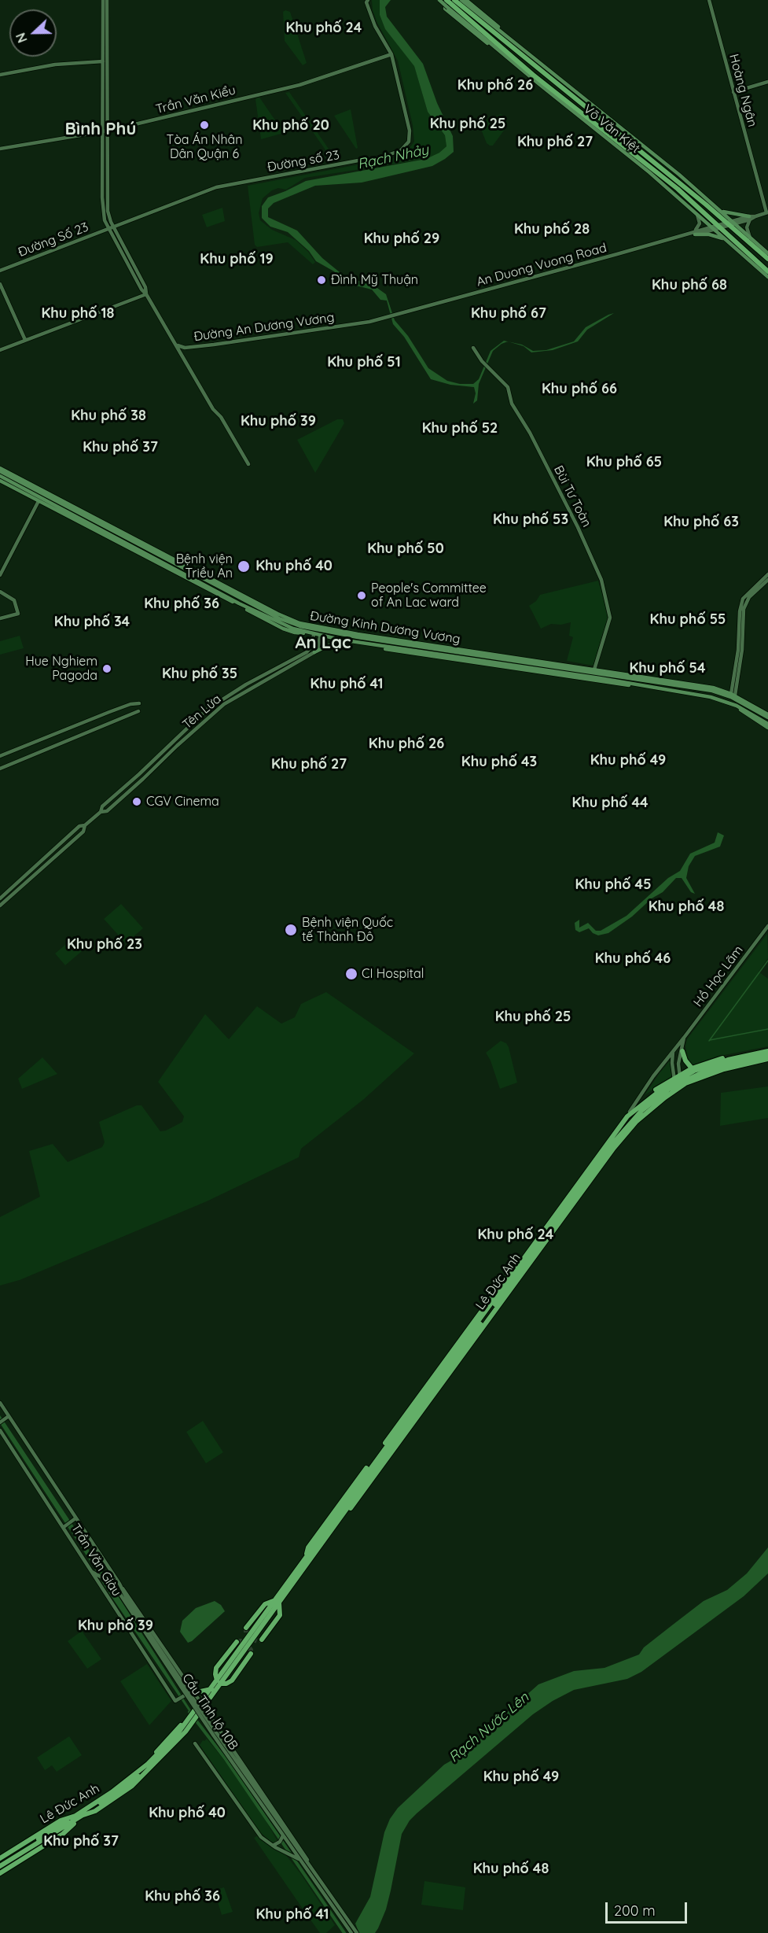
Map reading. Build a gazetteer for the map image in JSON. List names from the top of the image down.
{
  "streets": {
    "highway": ["Võ Văn Kiệt", "Lê Đức Anh"],
    "main road": [
      "Hoàng Ngân",
      "Trần Văn Kiểu",
      "Đường số 23",
      "Đường Số 23",
      "An Duong Vuong Road",
      "Đường An Dương Vương",
      "Bùi Tư Toàn",
      "Đường Kinh Dương Vương",
      "Tên Lửa",
      "Hồ Học Lãm",
      "Trần Văn Giàu",
      "Cầu Tỉnh lộ 10B"
    ]
  },
  "crossings": [
    ["Hoàng Ngân", "An Duong Vuong Road"],
    ["Trần Văn Kiểu", "Đường số 23"],
    ["Võ Văn Kiệt", "An Duong Vuong Road"],
    ["Đường số 23", "Đường Số 23"],
    ["An Duong Vuong Road", "Đường An Dương Vương"],
    ["Bùi Tư Toàn", "Đường Kinh Dương Vương"],
    ["Đường Kinh Dương Vương", "Tên Lửa"],
    ["Hồ Học Lãm", "Lê Đức Anh"],
    ["Lê Đức Anh", "Trần Văn Giàu"],
    ["Trần Văn Giàu", "Cầu Tỉnh lộ 10B"]
  ],
  "districts": [
    "Khu phố 24",
    "Khu phố 26",
    "Khu phố 25",
    "Khu phố 20",
    "Bình Phú",
    "Khu phố 27",
    "Khu phố 28",
    "Khu phố 29",
    "Khu phố 19",
    "Khu phố 68",
    "Khu phố 18",
    "Khu phố 67",
    "Khu phố 51",
    "Khu phố 66",
    "Khu phố 38",
    "Khu phố 39",
    "Khu phố 52",
    "Khu phố 37",
    "Khu phố 65",
    "Khu phố 53",
    "Khu phố 63",
    "Khu phố 50",
    "Khu phố 40",
    "Khu phố 36",
    "Khu phố 55",
    "Khu phố 34",
    "An Lạc",
    "Khu phố 54",
    "Khu phố 35",
    "Khu phố 41",
    "Khu phố 26",
    "Khu phố 49",
    "Khu phố 43",
    "Khu phố 27",
    "Khu phố 44",
    "Khu phố 45",
    "Khu phố 48",
    "Khu phố 23",
    "Khu phố 46",
    "Khu phố 25",
    "Khu phố 24",
    "Khu phố 39",
    "Khu phố 49",
    "Khu phố 40",
    "Khu phố 37",
    "Khu phố 48",
    "Khu phố 36",
    "Khu phố 41"
  ],
  "water": ["Rạch Nhảy", "Rạch Nước Lên"],
  "places": [
    "Tòa Án Nhân Dân Quận 6",
    "Đình Mỹ Thuận",
    "Bệnh viện Triều An",
    "People's Committee of An Lac ward",
    "Hue Nghiem Pagoda",
    "CGV Cinema",
    "Bệnh viện Quốc tế Thành Đô",
    "CI Hospital"
  ],
  "scale_bar": "200 m",
  "north": "left"
}
